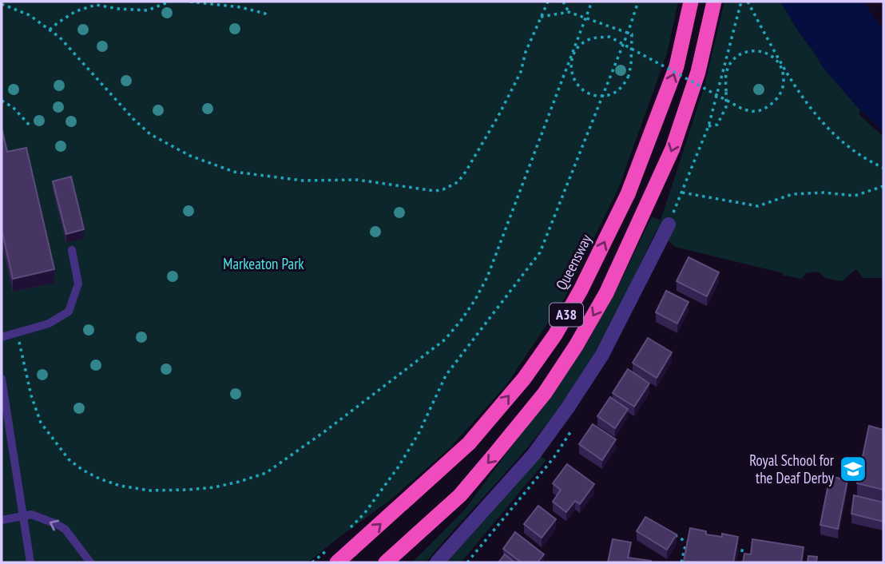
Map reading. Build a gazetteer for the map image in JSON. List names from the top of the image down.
{
  "streets": {
    "highway": ["Queensway", "A38"]
  },
  "parks": ["Markeaton Park"],
  "places": {
    "school or university": ["Royal School for the Deaf Derby"]
  }
}
